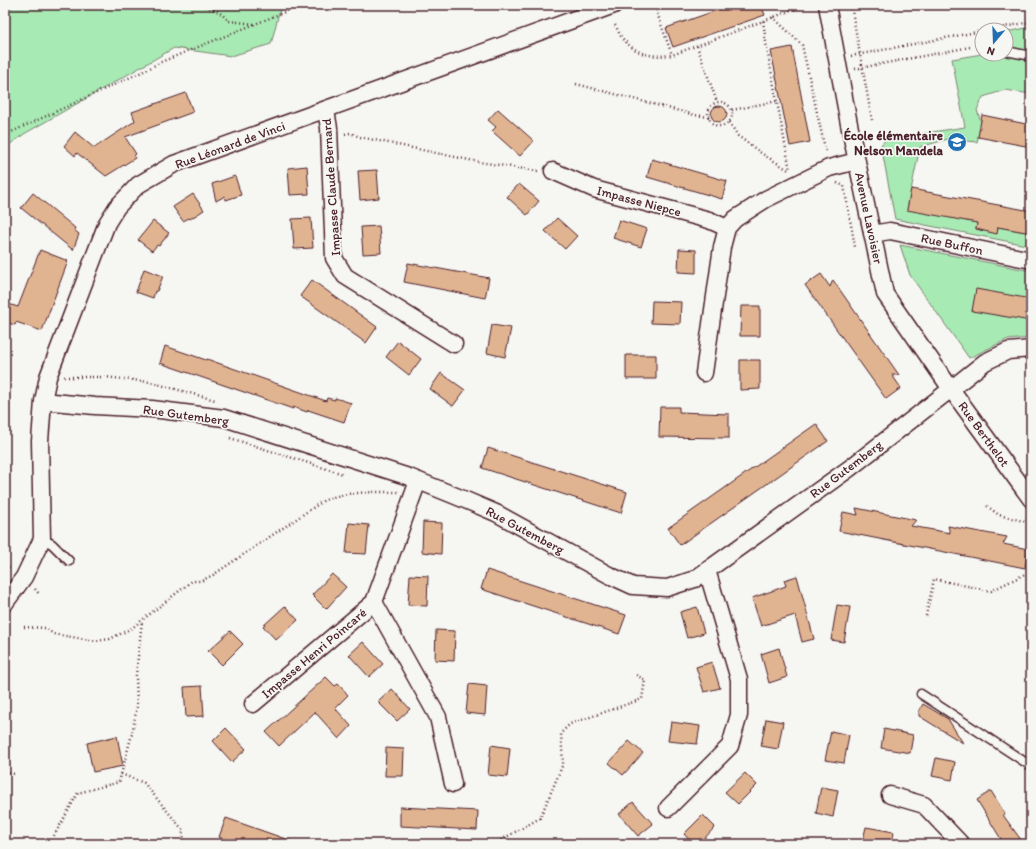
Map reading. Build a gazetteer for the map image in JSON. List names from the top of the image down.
{
  "streets": {
    "street": [
      "Rue Léonard de Vinci",
      "Impasse Claude Bernard",
      "Impasse Niepce",
      "Avenue Lavoisier",
      "Rue Buffon",
      "Rue Gutemberg",
      "Rue Berthelot",
      "Impasse Henri Poincaré"
    ]
  },
  "crossings": [
    ["Rue Léonard de Vinci", "Impasse Claude Bernard"],
    ["Rue Léonard de Vinci", "Rue Gutemberg"],
    ["Avenue Lavoisier", "Rue Buffon"],
    ["Avenue Lavoisier", "Rue Gutemberg"],
    ["Avenue Lavoisier", "Rue Berthelot"],
    ["Rue Gutemberg", "Rue Berthelot"],
    ["Rue Gutemberg", "Impasse Henri Poincaré"]
  ],
  "places": {
    "school or university": ["École élémentaire Nelson Mandela"]
  },
  "north": "bottom"
}
